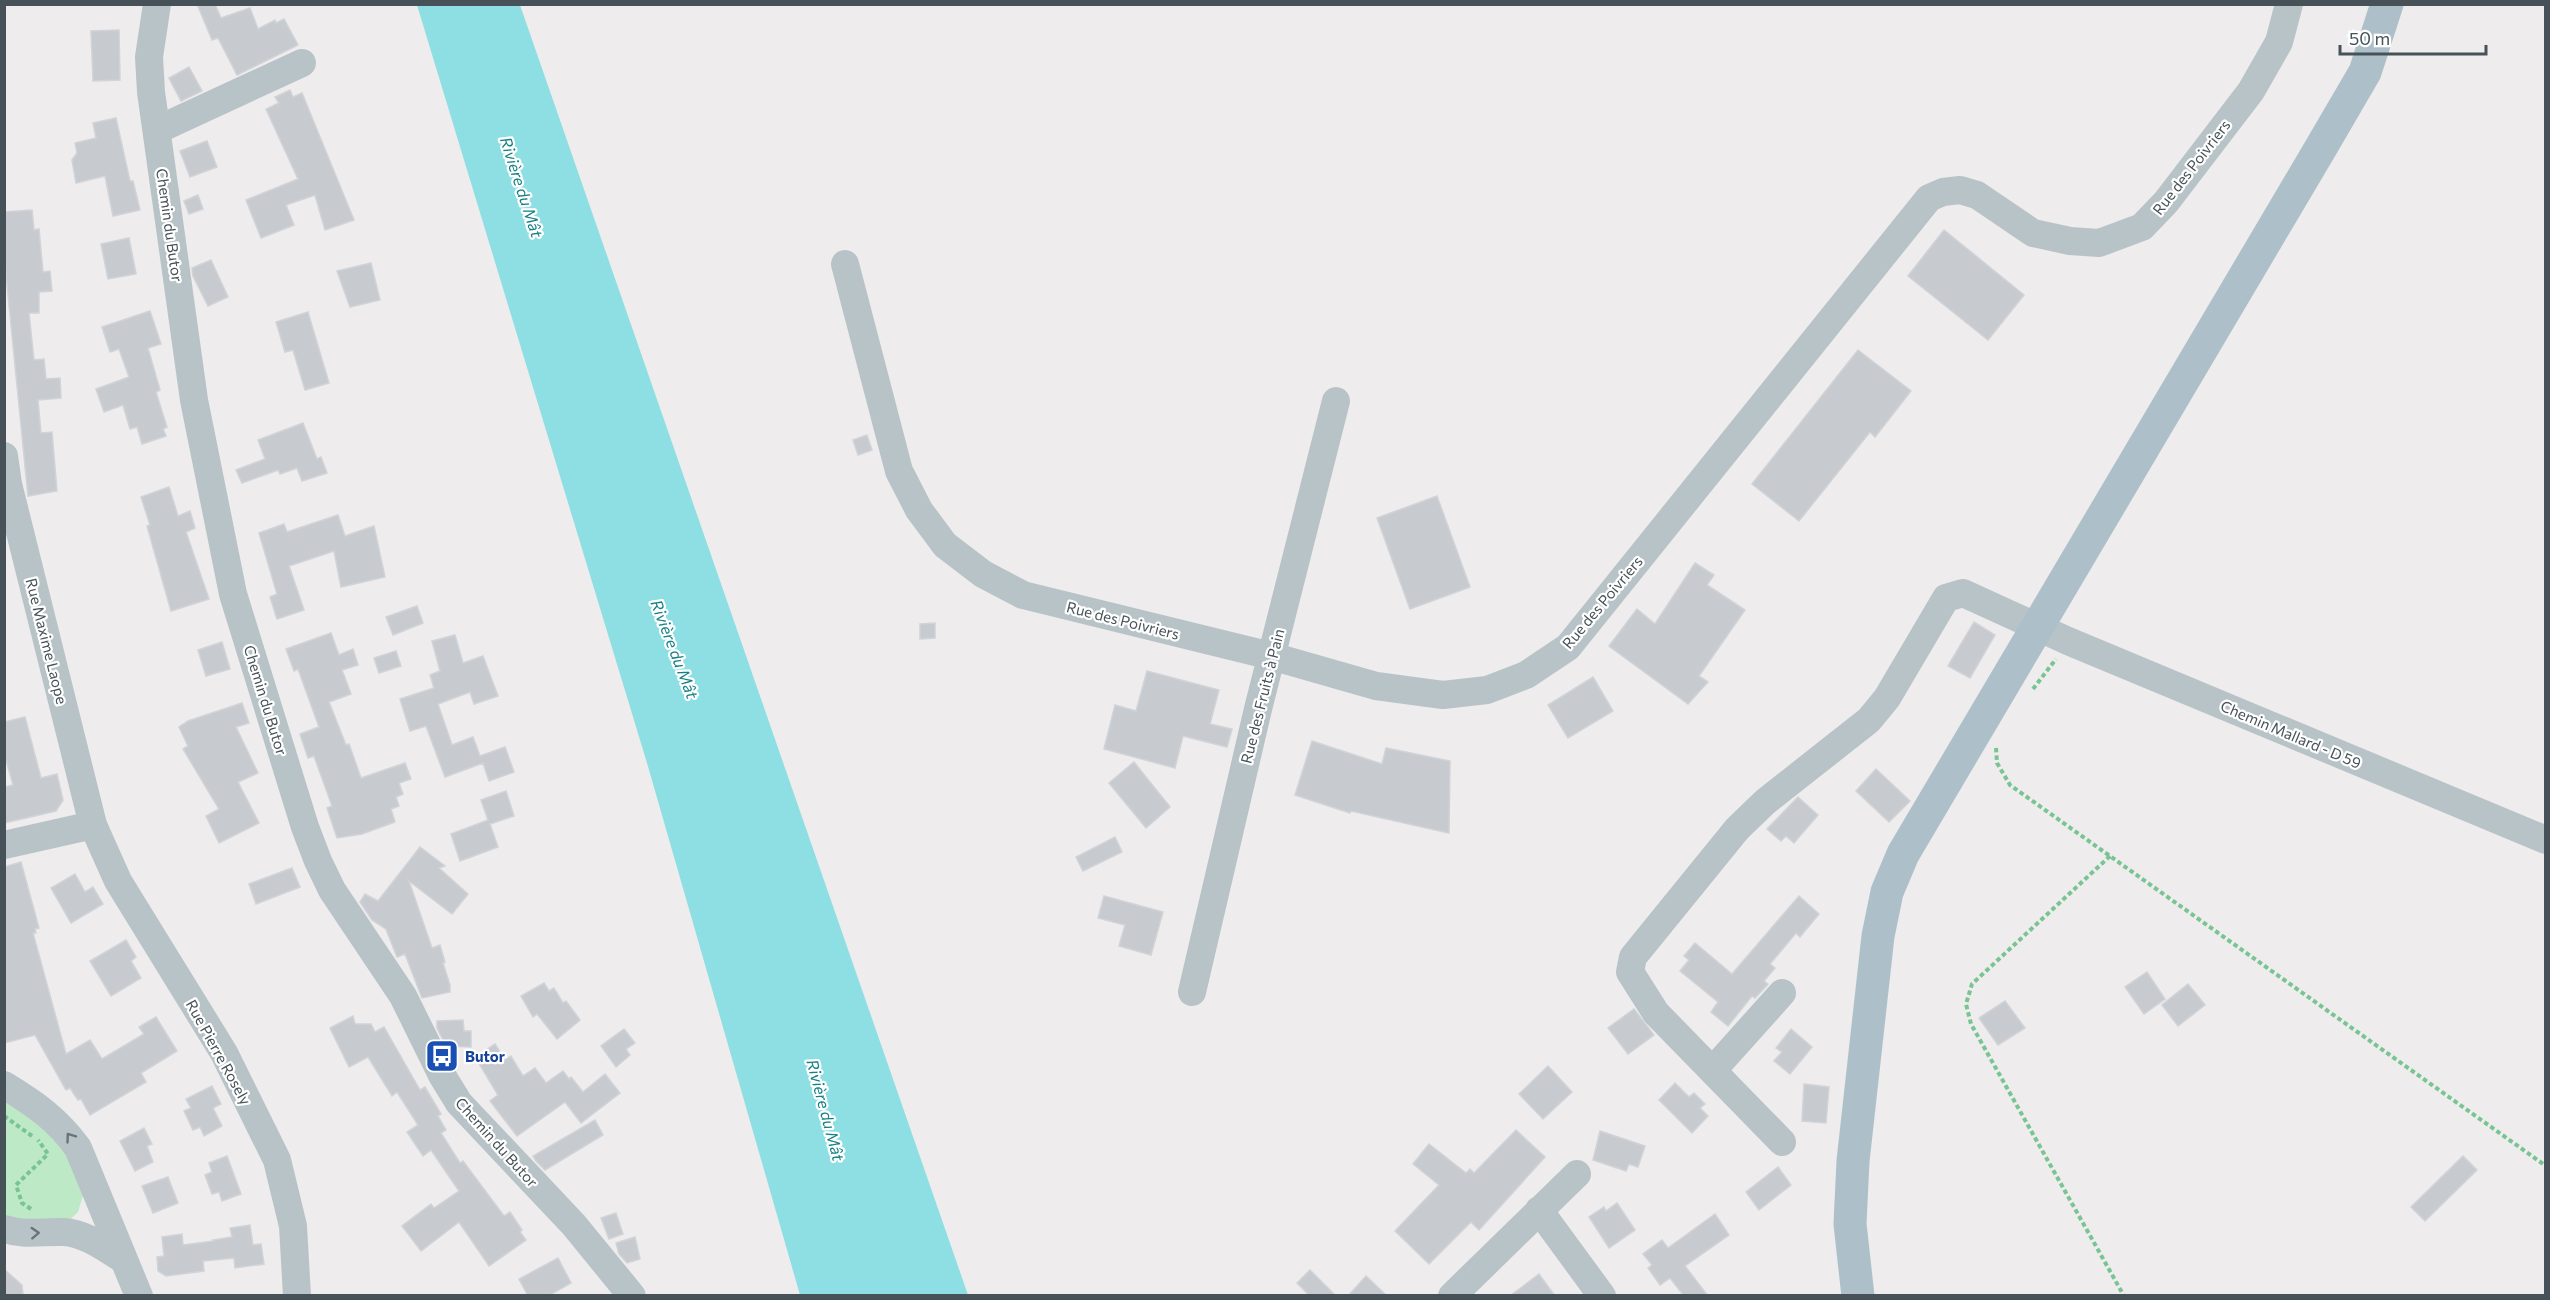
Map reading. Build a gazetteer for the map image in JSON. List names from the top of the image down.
{
  "streets": {
    "street": [
      "Rue des Poivriers",
      "Chemin du Butor",
      "Rue Maxime Laope",
      "Rue des Fruits à Pain",
      "Chemin Mallard - D 59",
      "Rue Pierre Rosely"
    ]
  },
  "crossings": [
    ["Rue des Poivriers", "Rue des Fruits à Pain"],
    ["Rue Maxime Laope", "Rue Pierre Rosely"]
  ],
  "water": ["Rivière du Mât"],
  "places": {
    "bus stop": ["Butor"]
  },
  "scale_bar": "50 m"
}
